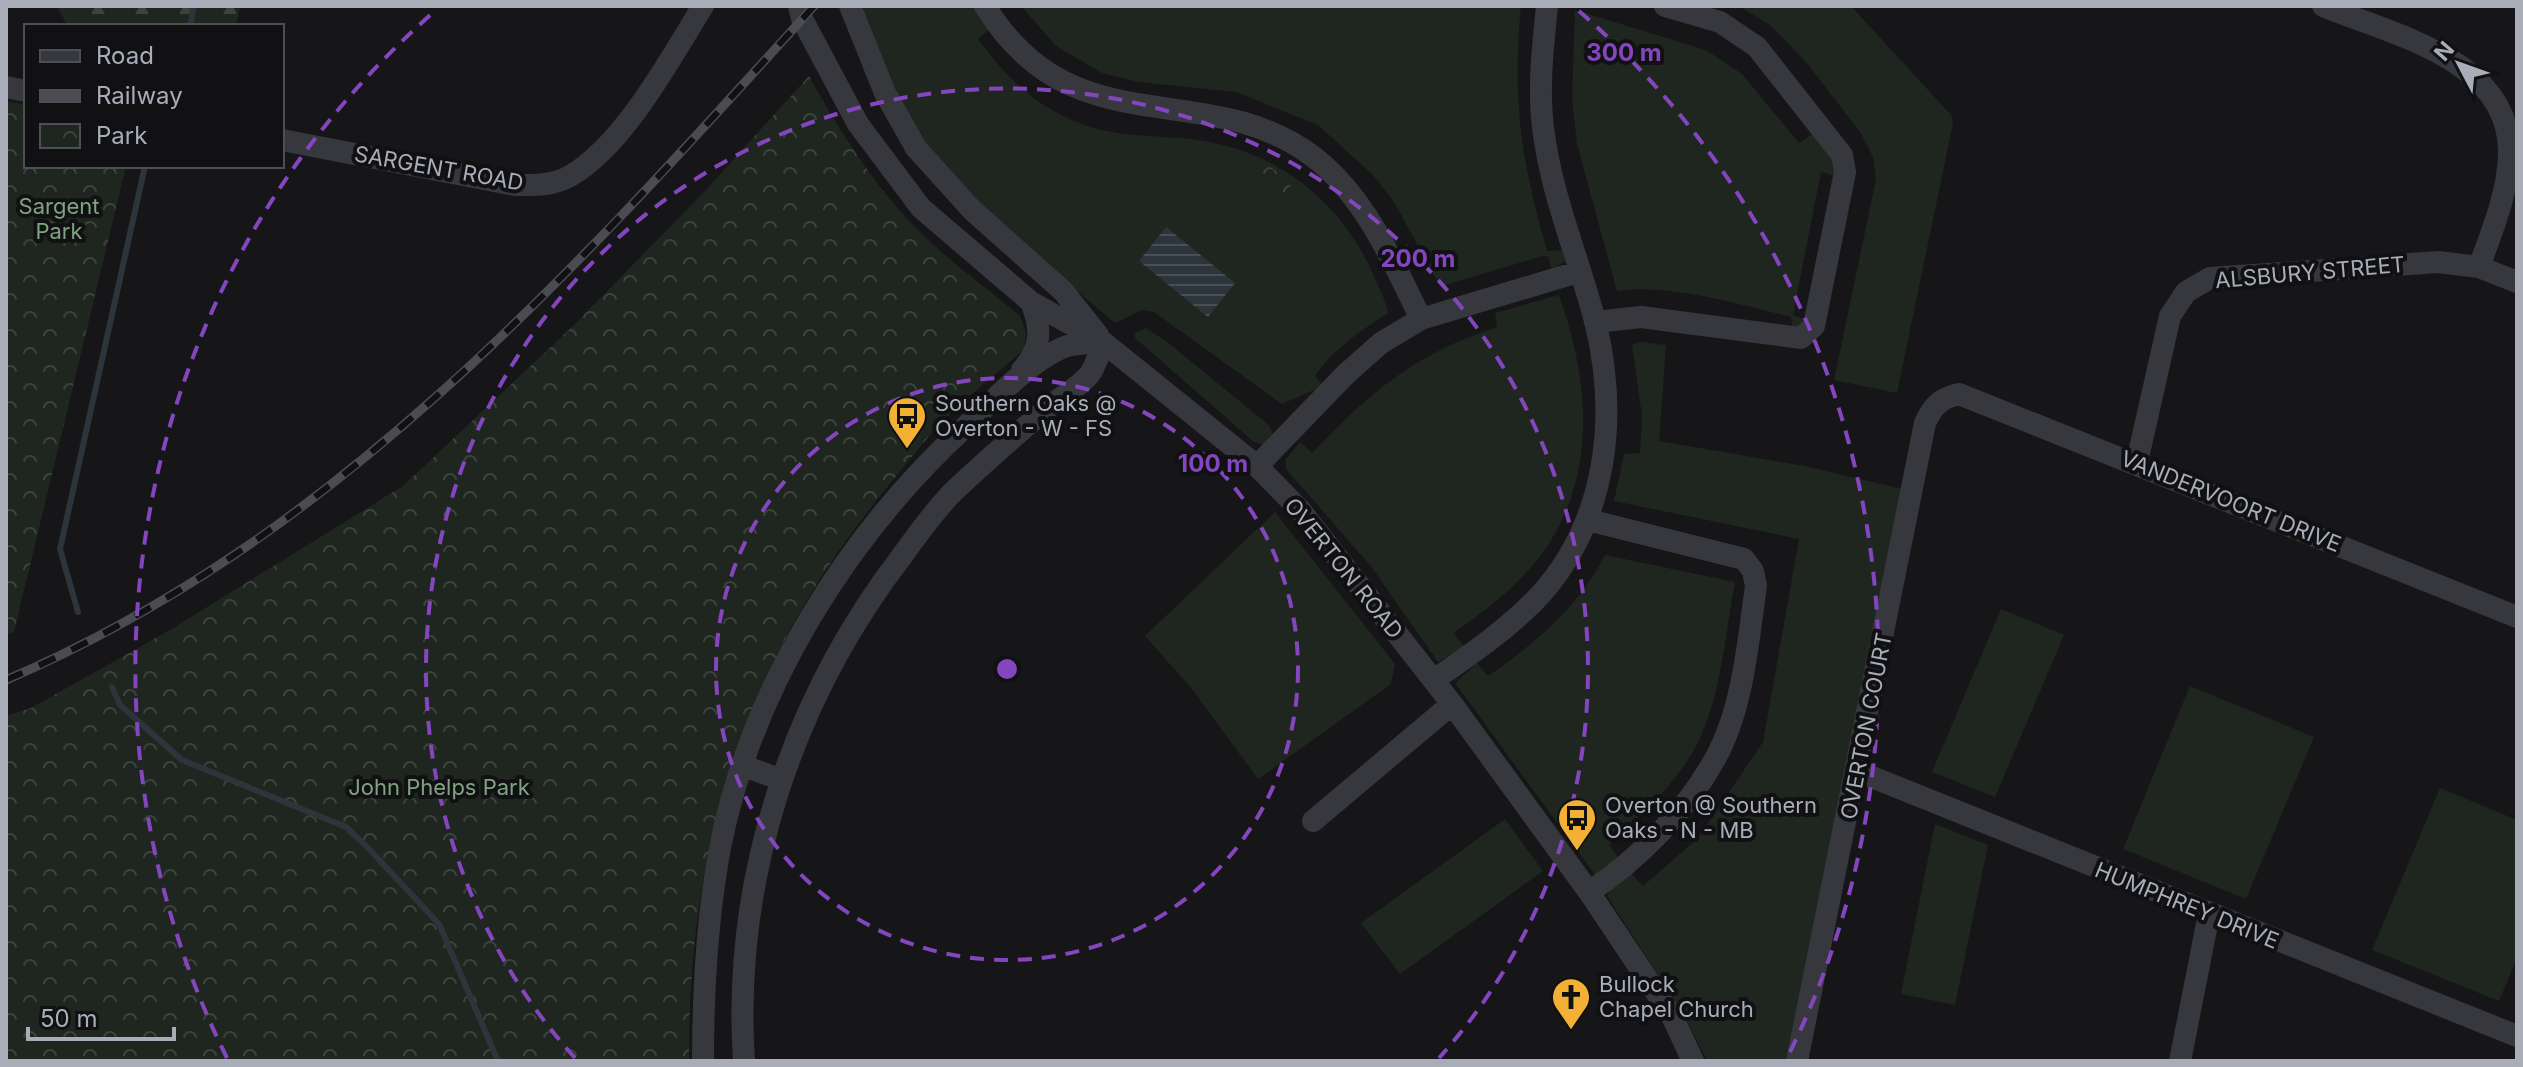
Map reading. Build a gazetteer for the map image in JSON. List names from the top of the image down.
{
  "streets": {
    "street": [
      "SARGENT ROAD",
      "ALSBURY STREET",
      "VANDERVOORT DRIVE",
      "OVERTON ROAD",
      "OVERTON COURT",
      "HUMPHREY DRIVE"
    ]
  },
  "crossings": [
    ["ALSBURY STREET", "VANDERVOORT DRIVE"],
    ["VANDERVOORT DRIVE", "OVERTON COURT"],
    ["OVERTON COURT", "HUMPHREY DRIVE"]
  ],
  "parks": ["Sargent Park", "John Phelps Park"],
  "places": {
    "bus stop": ["Southern Oaks @ Overton - W - FS", "Overton @ Southern Oaks - N - MB"],
    "church": ["Bullock Chapel Church"]
  },
  "legend": ["Road", "Railway", "Park"],
  "scale_bar": "50 m",
  "north": "top left",
  "rings": ["300 m", "200 m", "100 m"]
}
